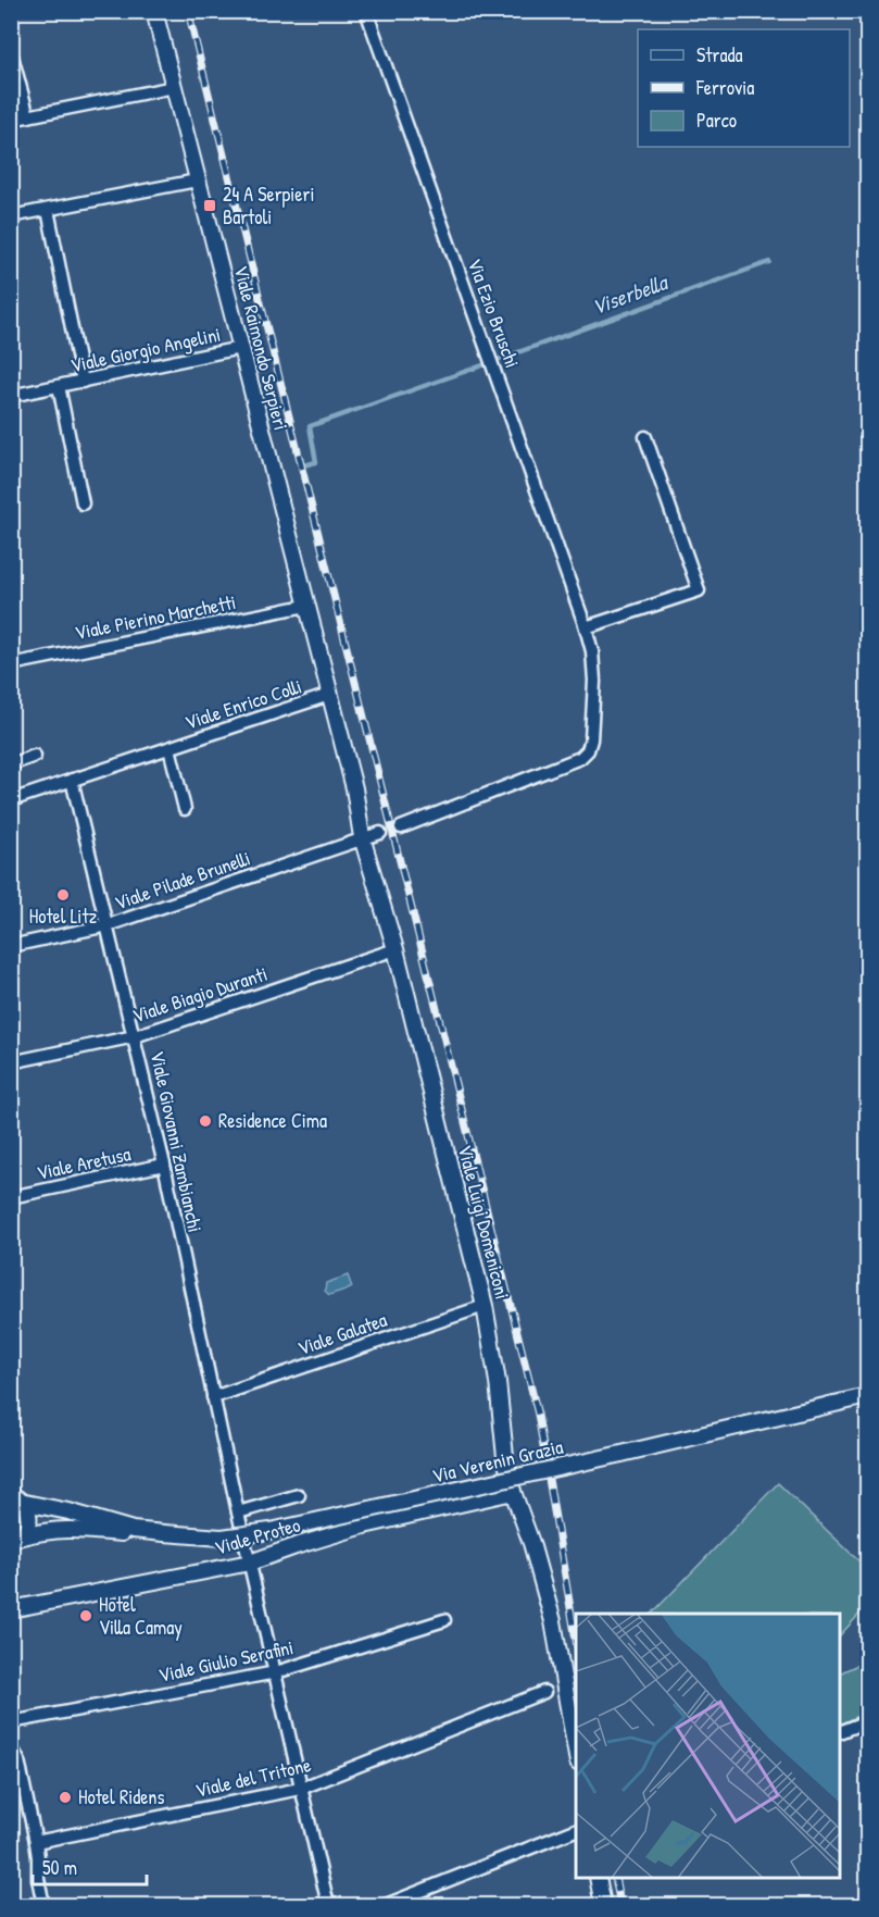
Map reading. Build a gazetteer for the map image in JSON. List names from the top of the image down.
{
  "streets": {
    "street": [
      "Via Ezio Bruschi",
      "Viale Raimondo Serpieri",
      "Viale Giorgio Angelini",
      "Viale Pierino Marchetti",
      "Viale Enrico Colli",
      "Viale Pilade Brunelli",
      "Viale Biagio Duranti",
      "Viale Giovanni Zambianchi",
      "Viale Aretusa",
      "Viale Luigi Domeniconi",
      "Viale Galatea",
      "Via Verenin Grazia",
      "Viale Proteo",
      "Viale Giulio Serafini",
      "Viale del Tritone"
    ]
  },
  "crossings": [
    ["Viale Raimondo Serpieri", "Viale Giorgio Angelini"],
    ["Viale Raimondo Serpieri", "Viale Pierino Marchetti"],
    ["Viale Raimondo Serpieri", "Viale Enrico Colli"],
    ["Viale Raimondo Serpieri", "Viale Luigi Domeniconi"],
    ["Viale Enrico Colli", "Viale Giovanni Zambianchi"],
    ["Viale Enrico Colli", "Viale Luigi Domeniconi"],
    ["Viale Pilade Brunelli", "Viale Giovanni Zambianchi"],
    ["Viale Pilade Brunelli", "Viale Luigi Domeniconi"],
    ["Viale Biagio Duranti", "Viale Giovanni Zambianchi"],
    ["Viale Biagio Duranti", "Viale Luigi Domeniconi"],
    ["Viale Giovanni Zambianchi", "Viale Aretusa"],
    ["Viale Giovanni Zambianchi", "Viale Galatea"],
    ["Viale Giovanni Zambianchi", "Viale Proteo"],
    ["Viale Giovanni Zambianchi", "Viale Giulio Serafini"],
    ["Viale Giovanni Zambianchi", "Viale del Tritone"],
    ["Viale Luigi Domeniconi", "Viale Galatea"],
    ["Viale Luigi Domeniconi", "Viale Proteo"]
  ],
  "water": ["Viserbella"],
  "places": {
    "transit": ["24 A Serpieri Bartoli"],
    "other": [
      "Hotel Litz",
      "Residence Cima",
      "Hotel Villa Camay",
      "Hotel Ridens"
    ]
  },
  "legend": ["Strada", "Ferrovia", "Parco"],
  "scale_bar": "50 m"
}
